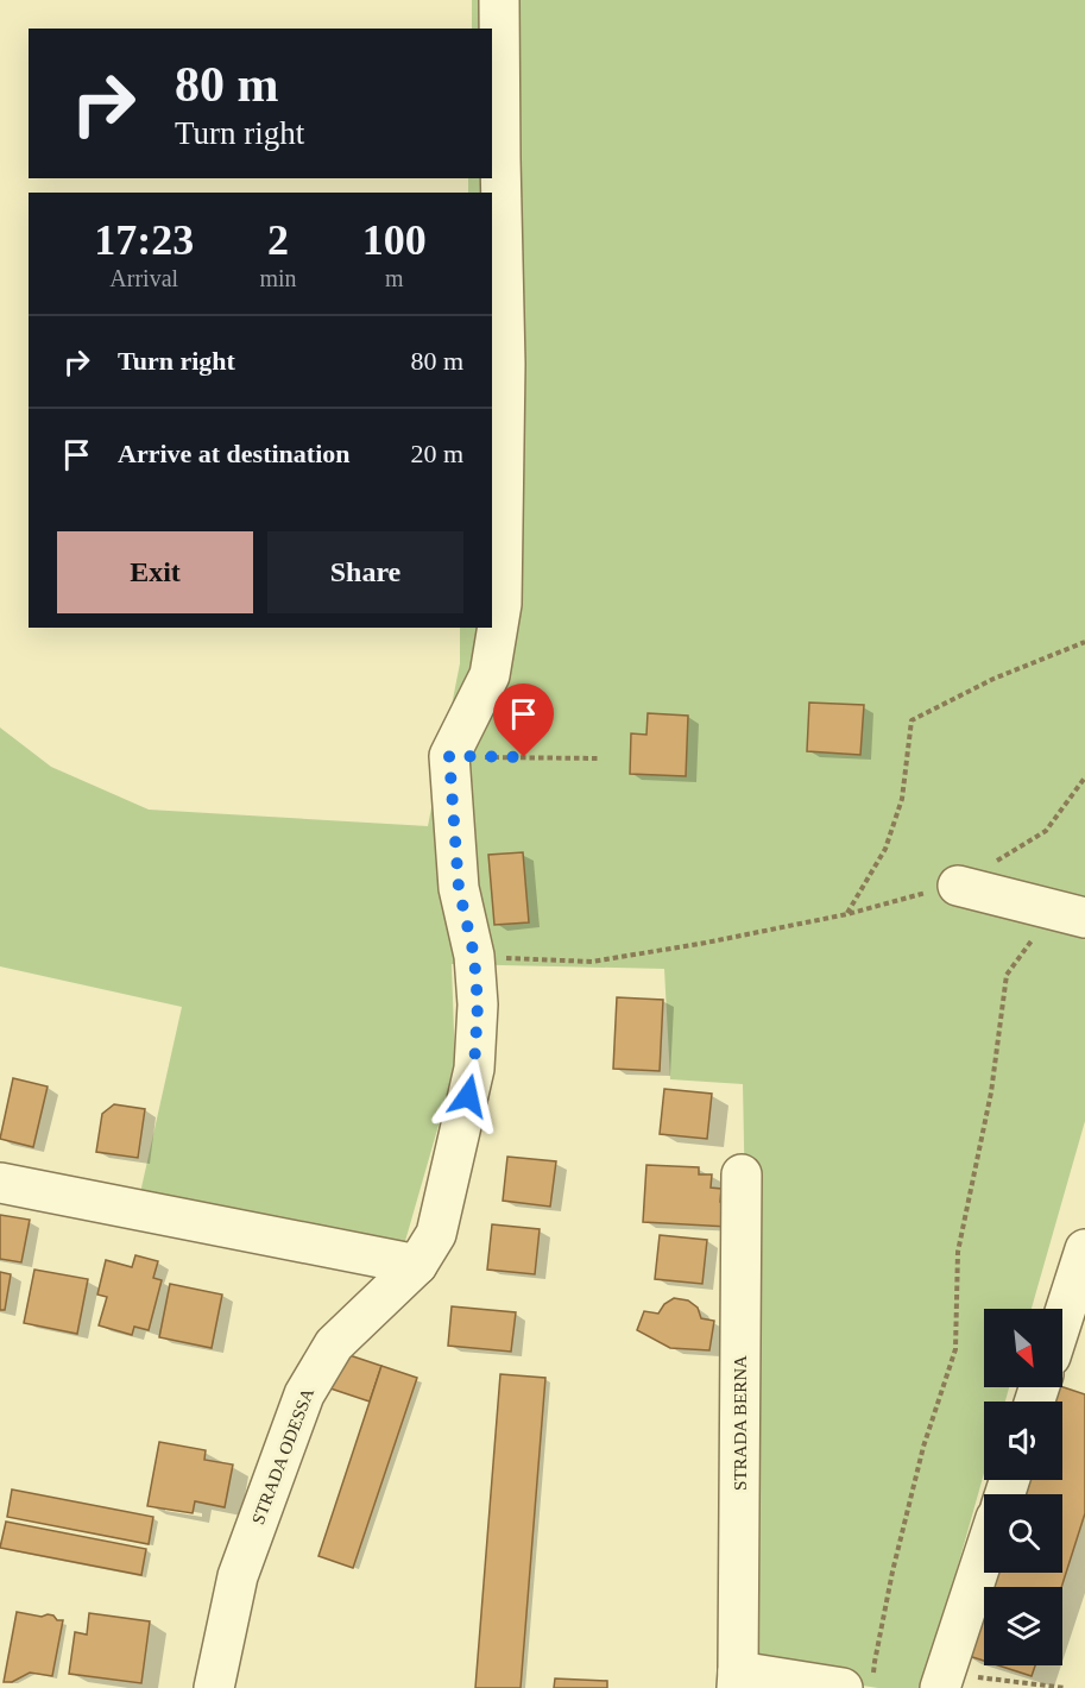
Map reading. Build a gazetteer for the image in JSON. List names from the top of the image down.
{
  "streets": {
    "street": ["STRADA BERNA", "STRADA ODESSA"]
  },
  "north": "bottom right",
  "page": {
    "turn": ["80 m", "Turn right"],
    "eta": [
      "17:23",
      "Arrival",
      "2",
      "min",
      "100",
      "m"
    ],
    "list": [
      {
        "name": "Turn right",
        "value": "80 m"
      },
      {
        "name": "Arrive at destination",
        "value": "20 m"
      }
    ],
    "buttons": ["Exit", "Share"]
  }
}
